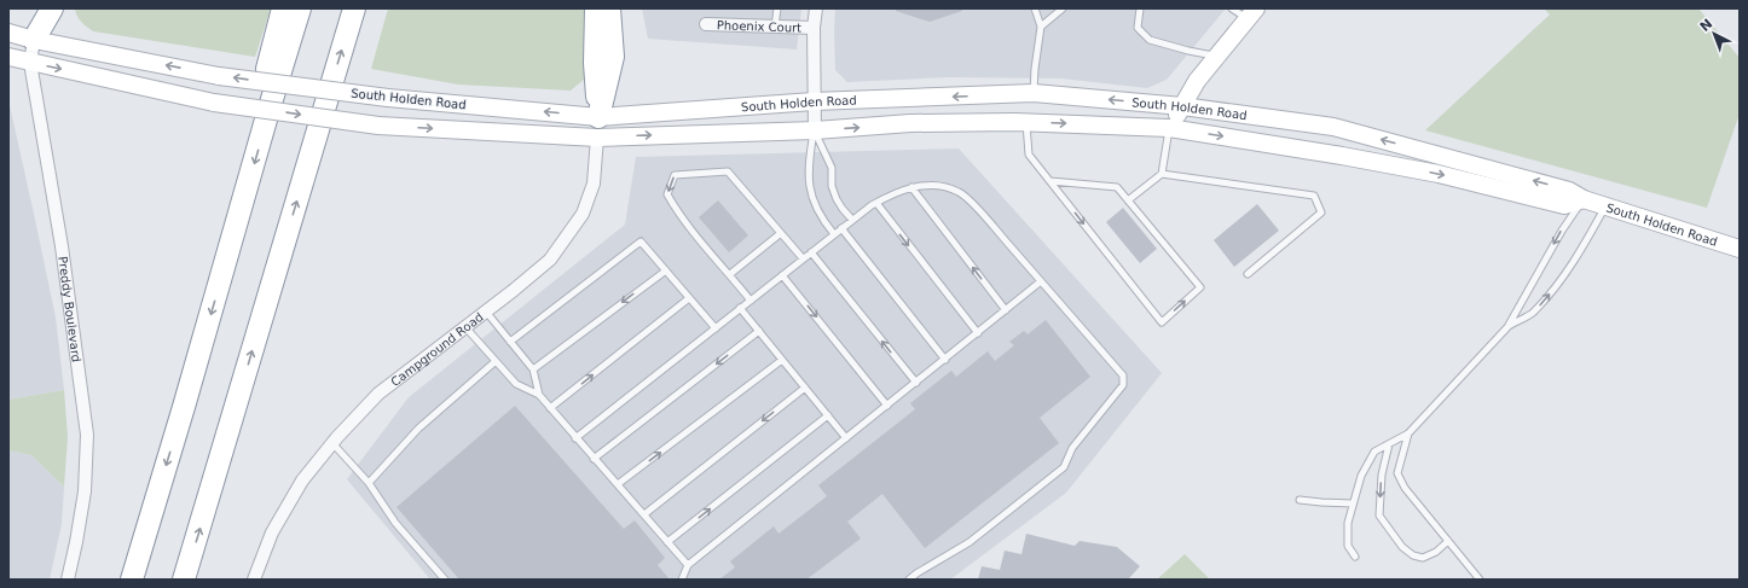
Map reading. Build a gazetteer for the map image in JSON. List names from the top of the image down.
{
  "streets": {
    "street": [
      "Phoenix Court",
      "South Holden Road",
      "Preddy Boulevard",
      "Campground Road"
    ]
  },
  "crossings": [
    ["South Holden Road", "Preddy Boulevard"],
    ["South Holden Road", "Campground Road"]
  ],
  "north": "top left"
}
